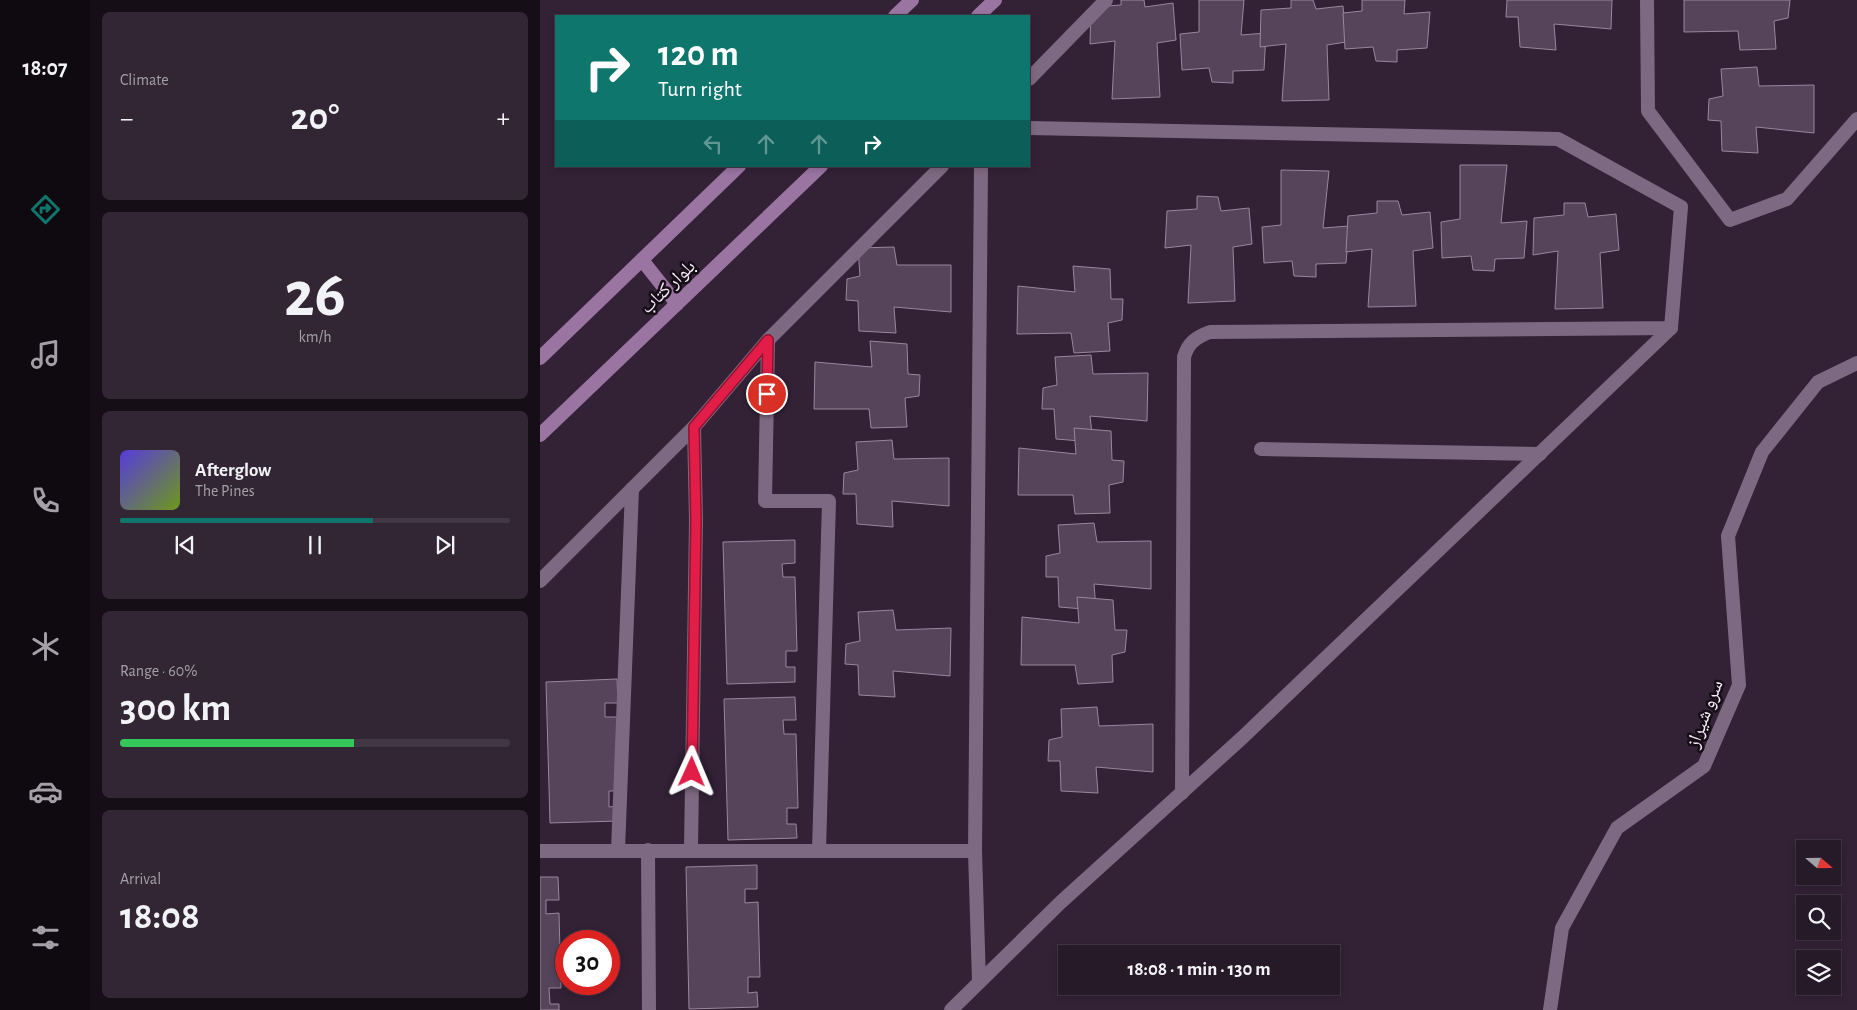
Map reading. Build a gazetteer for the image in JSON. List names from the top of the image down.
{
  "streets": {
    "main road": ["بلوار کتاب"],
    "street": ["سرو شیراز"]
  },
  "north": "right",
  "page": {
    "tabs": "18:07",
    "tile": [
      "Climate",
      ["26", "km/h"],
      ["Range · 60%", "300 km"],
      ["Arrival", "18:08"]
    ],
    "turn": ["120 m", "Turn right"],
    "heat": ["−", "20°", "+"],
    "song": ["Afterglow", "The Pines"],
    "limit": "30",
    "trip": "18:08 · 1 min · 130 m"
  }
}
